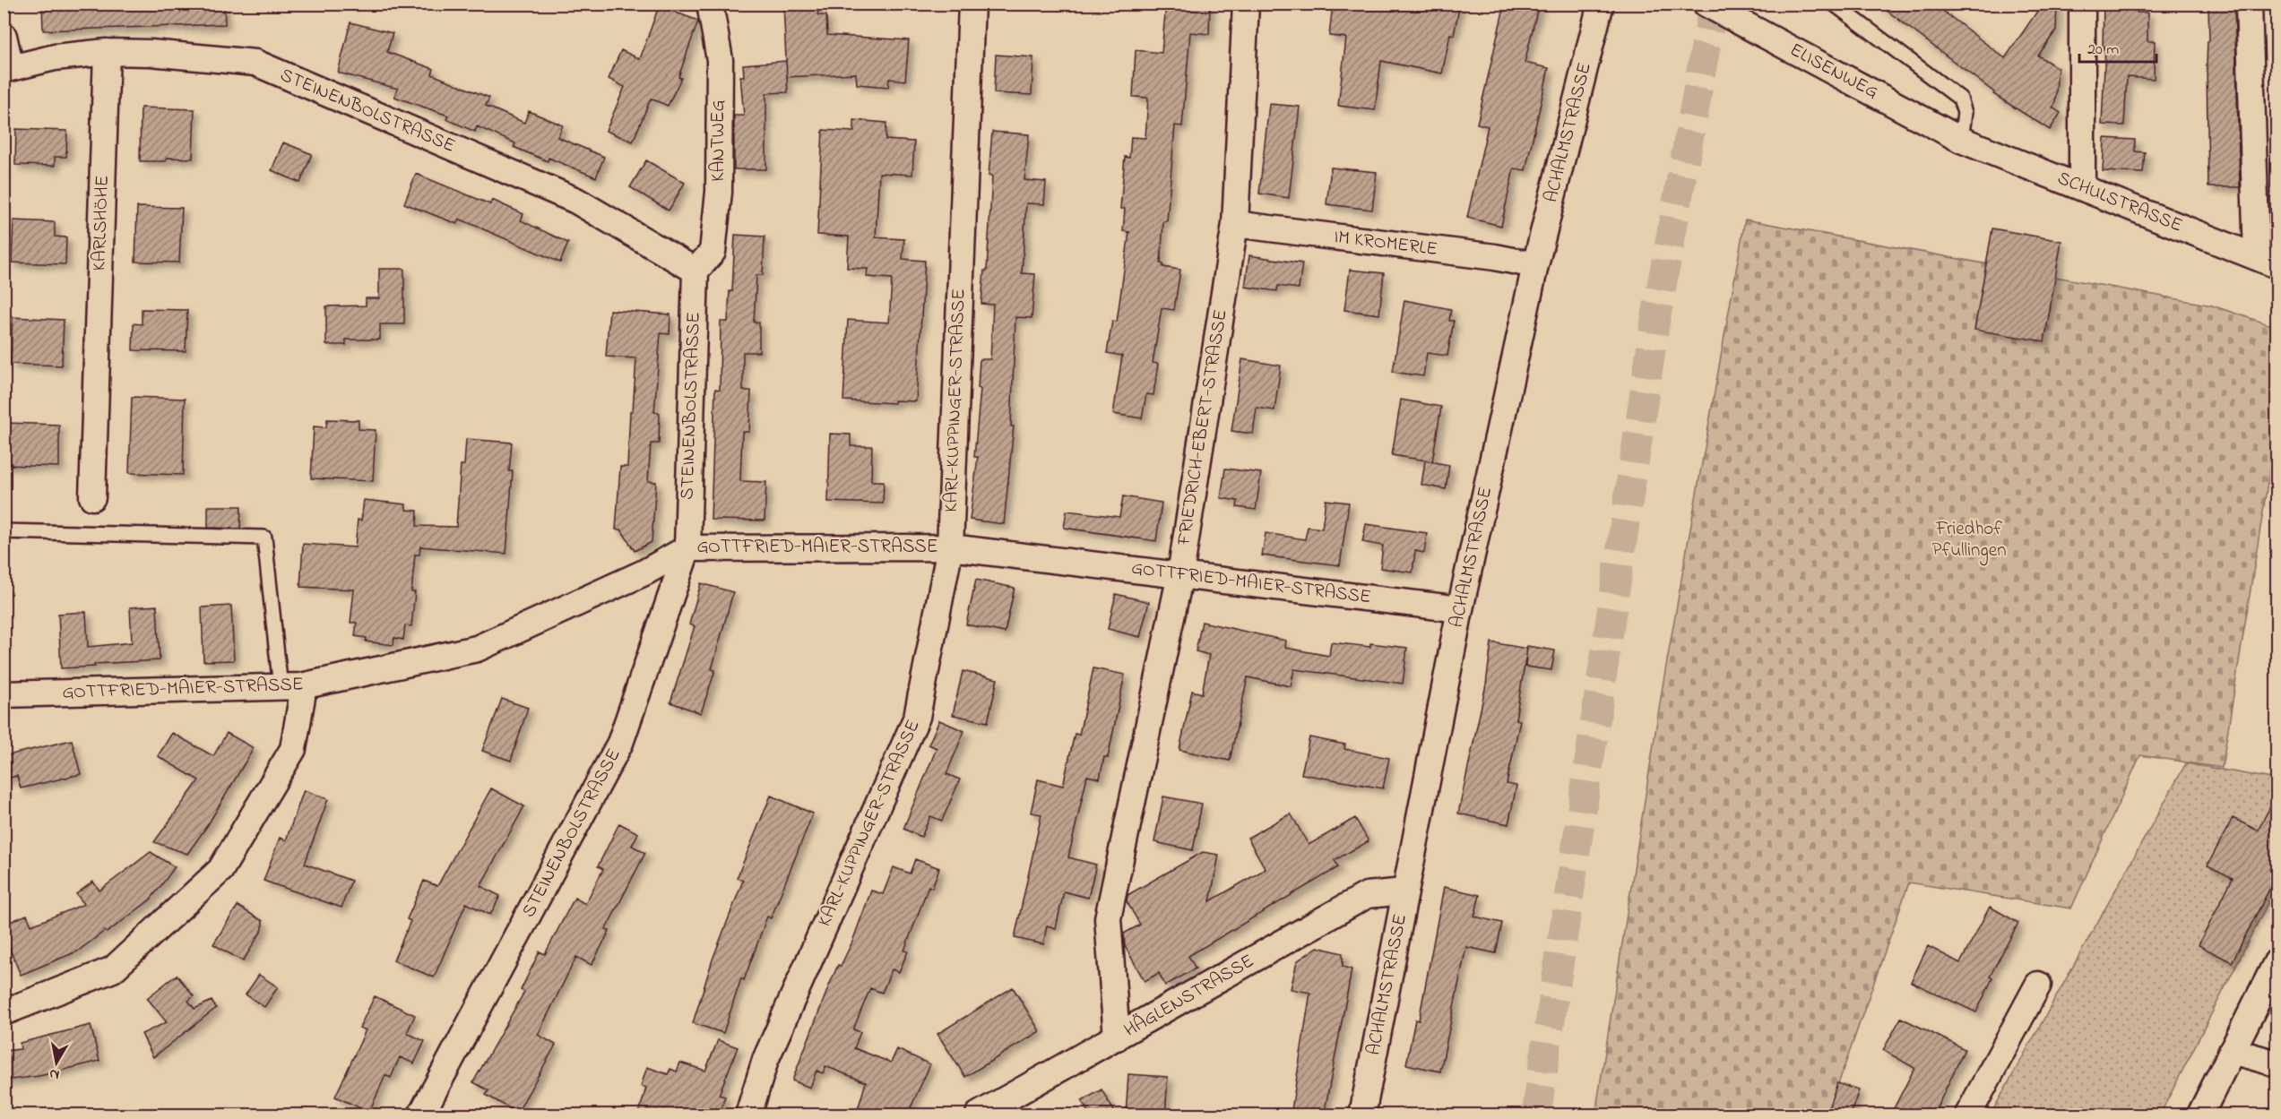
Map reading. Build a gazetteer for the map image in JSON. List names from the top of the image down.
{
  "streets": {
    "street": [
      "ELISENWEG",
      "STEINENBOLSTRASSE",
      "ACHALMSTRASSE",
      "KANTWEG",
      "SCHULSTRASSE",
      "KARLSHÖHE",
      "IM KROMERLE",
      "KARL-KUPPINGER-STRASSE",
      "FRIEDRICH-EBERT-STRASSE",
      "GOTTFRIED-MAIER-STRASSE",
      "HÄGLENSTRASSE"
    ]
  },
  "crossings": [
    ["ELISENWEG", "SCHULSTRASSE"],
    ["STEINENBOLSTRASSE", "KANTWEG"],
    ["STEINENBOLSTRASSE", "KARLSHÖHE"],
    ["STEINENBOLSTRASSE", "GOTTFRIED-MAIER-STRASSE"],
    ["ACHALMSTRASSE", "IM KROMERLE"],
    ["ACHALMSTRASSE", "GOTTFRIED-MAIER-STRASSE"],
    ["ACHALMSTRASSE", "HÄGLENSTRASSE"],
    ["IM KROMERLE", "FRIEDRICH-EBERT-STRASSE"],
    ["KARL-KUPPINGER-STRASSE", "GOTTFRIED-MAIER-STRASSE"],
    ["FRIEDRICH-EBERT-STRASSE", "GOTTFRIED-MAIER-STRASSE"],
    ["FRIEDRICH-EBERT-STRASSE", "HÄGLENSTRASSE"]
  ],
  "parks": ["Friedhof Pfullingen"],
  "scale_bar": "20 m",
  "north": "bottom"
}
